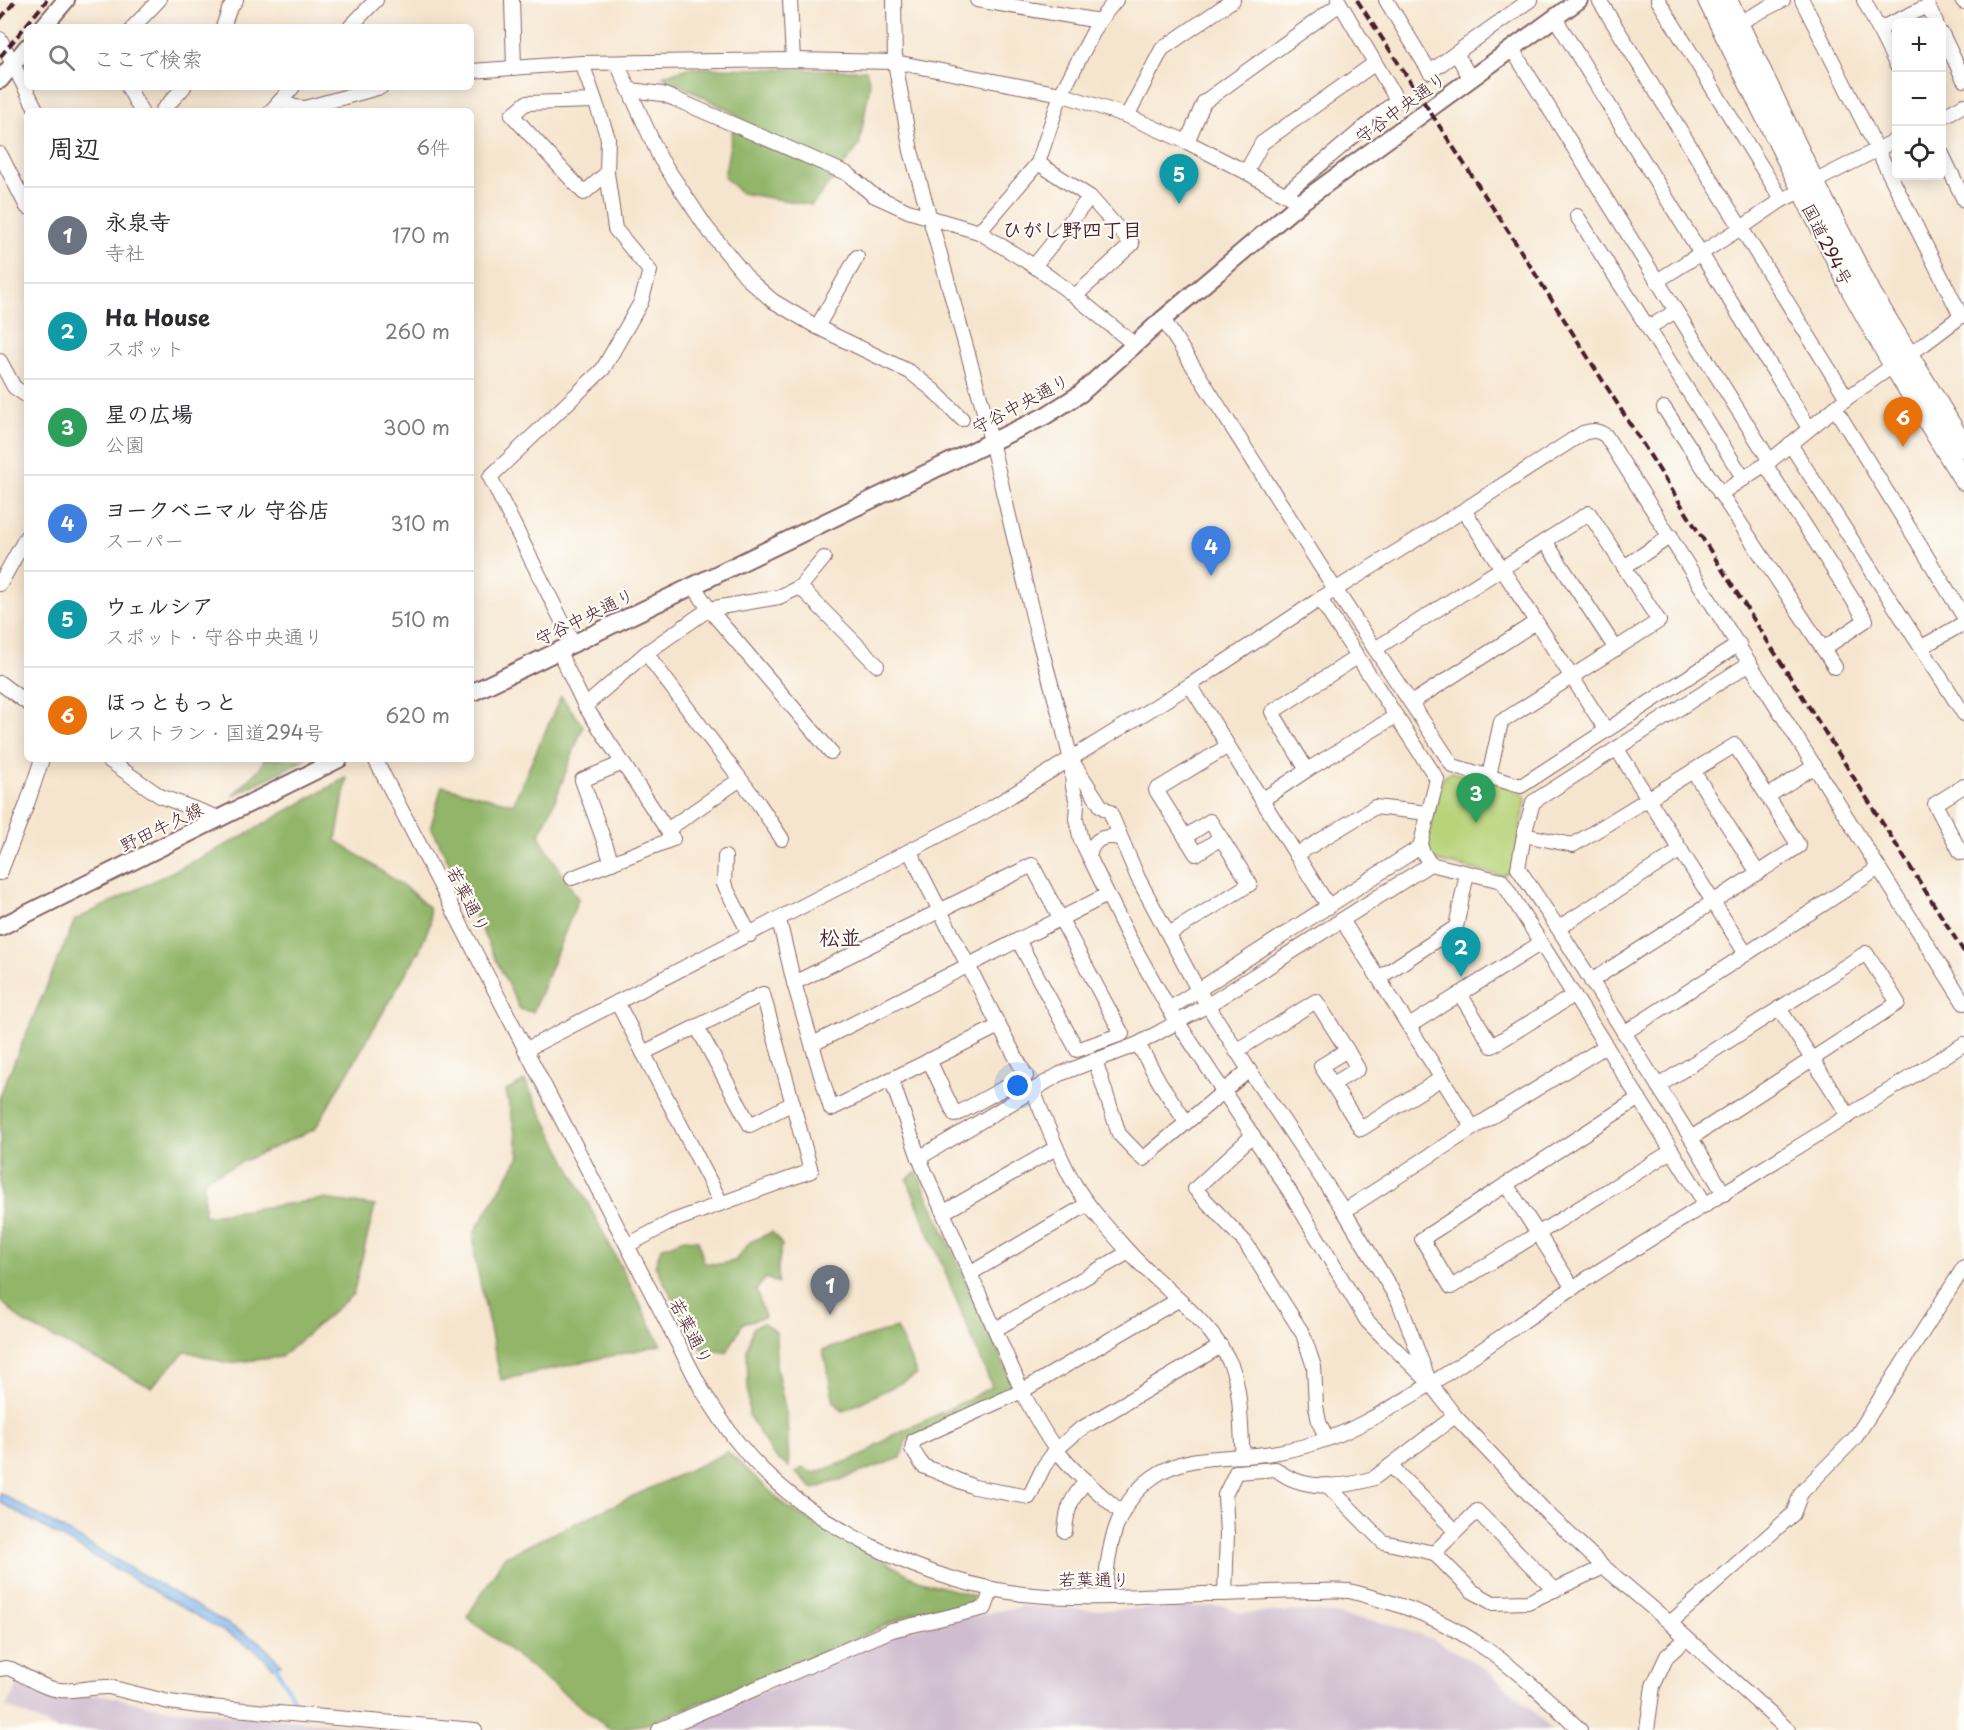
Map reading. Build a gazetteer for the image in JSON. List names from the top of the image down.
{
  "streets": {
    "highway": ["国道294号"],
    "main road": ["守谷中央通り", "野田牛久線"],
    "street": ["若葉通り"]
  },
  "districts": ["ひがし野四丁目", "松並"],
  "page": {
    "map_buttons": ["+", "−"],
    "search": "ここで検索",
    "heading": ["周辺", "6件"],
    "pins": [
      "5",
      "6",
      "4",
      "3",
      "2",
      "1"
    ],
    "list": [
      {
        "mark": "1",
        "name": "永泉寺",
        "note": "寺社",
        "value": "170 m"
      },
      {
        "mark": "2",
        "name": "Ha House",
        "note": "スポット",
        "value": "260 m"
      },
      {
        "mark": "3",
        "name": "星の広場",
        "note": "公園",
        "value": "300 m"
      },
      {
        "mark": "4",
        "name": "ヨークベニマル 守谷店",
        "note": "スーパー",
        "value": "310 m"
      },
      {
        "mark": "5",
        "name": "ウェルシア",
        "note": "スポット · 守谷中央通り",
        "value": "510 m"
      },
      {
        "mark": "6",
        "name": "ほっともっと",
        "note": "レストラン · 国道294号",
        "value": "620 m"
      }
    ]
  }
}
